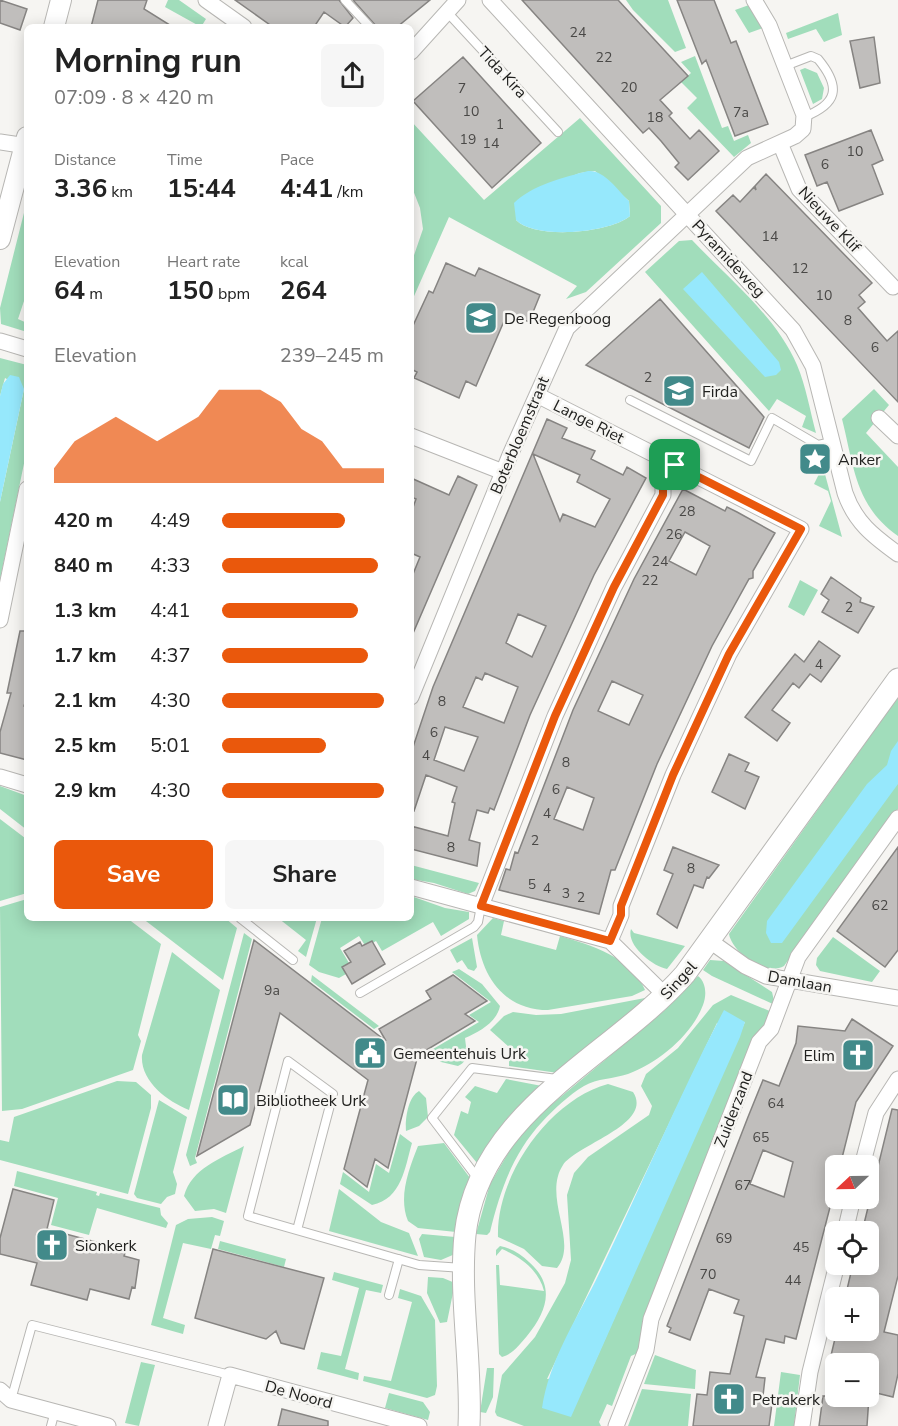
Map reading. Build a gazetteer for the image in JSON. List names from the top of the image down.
{
  "streets": {
    "main road": ["Singel"],
    "street": [
      "Nieuwe Klif",
      "Pyramideweg",
      "Lange Riet",
      "Boterbloemstraat",
      "Damlaan",
      "Zuiderzand",
      "De Noord"
    ],
    "lane": ["Tida Kira"]
  },
  "crossings": [
    ["Pyramideweg", "Boterbloemstraat"],
    ["Lange Riet", "Boterbloemstraat"],
    ["Singel", "Damlaan"],
    ["Damlaan", "Zuiderzand"]
  ],
  "places": {
    "school or university": ["De Regenboog", "Firda"],
    "place": ["Anker"],
    "public building": ["Gemeentehuis Urk"],
    "church": ["Elim", "Sionkerk", "Petrakerk"],
    "library": ["Bibliotheek Urk"]
  },
  "house_numbers": [
    "24",
    "22",
    "20",
    "7",
    "10",
    "7a",
    "18",
    "1",
    "19",
    "14",
    "10",
    "6",
    "14",
    "12",
    "10",
    "8",
    "6",
    "2",
    "28",
    "26",
    "24",
    "22",
    "2",
    "4",
    "8",
    "6",
    "4",
    "8",
    "6",
    "4",
    "2",
    "8",
    "8",
    "5",
    "4",
    "3",
    "2",
    "62",
    "9a",
    "64",
    "65",
    "67",
    "69",
    "45",
    "70",
    "44"
  ],
  "north": "left",
  "page": {
    "heading": ["Morning run", "07:09 · 8 × 420 m"],
    "stats": [
      ["Distance", "3.36 km"],
      ["Time", "15:44"],
      ["Pace", "4:41 /km"],
      ["Elevation", "64 m"],
      ["Heart rate", "150 bpm"],
      ["kcal", "264"]
    ],
    "chart": ["Elevation", "239–245 m"],
    "list": [
      {
        "name": "420 m",
        "note": "4:49"
      },
      {
        "name": "840 m",
        "note": "4:33"
      },
      {
        "name": "1.3 km",
        "note": "4:41"
      },
      {
        "name": "1.7 km",
        "note": "4:37"
      },
      {
        "name": "2.1 km",
        "note": "4:30"
      },
      {
        "name": "2.5 km",
        "note": "5:01"
      },
      {
        "name": "2.9 km",
        "note": "4:30"
      }
    ],
    "buttons": ["Save", "Share"],
    "map_buttons": ["+", "−"]
  }
}
